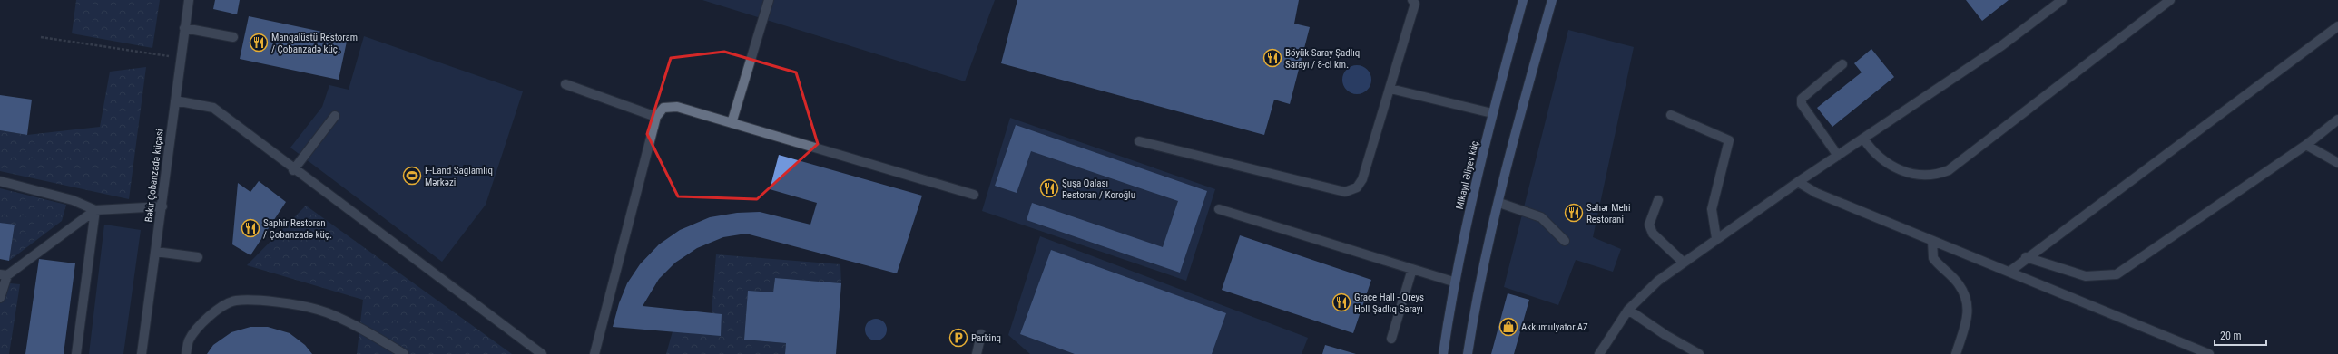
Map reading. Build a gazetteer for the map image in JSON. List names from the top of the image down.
{
  "streets": {
    "main road": ["Mikayıl Əliyev küç."],
    "street": ["Bəkir Çobanzadə küçəsi"]
  },
  "places": {
    "restaurant": [
      "Manqalüstü Restoram / Çobanzadə küç.",
      "Böyük Saray Şadlıq Sarayı / 8-ci km.",
      "Şuşa Qalası Restoran / Koroğlu",
      "Səhər Mehi Restorani",
      "Saphir Restoran / Çobanzadə küç.",
      "Grace Hall - Qreys Holl Şadlıq Sarayı"
    ],
    "sports": ["F-Land Sağlamlıq Mərkəzi"],
    "shop": ["Akkumulyator.AZ"],
    "parking": ["Parkinq"]
  },
  "scale_bar": "20 m"
}
